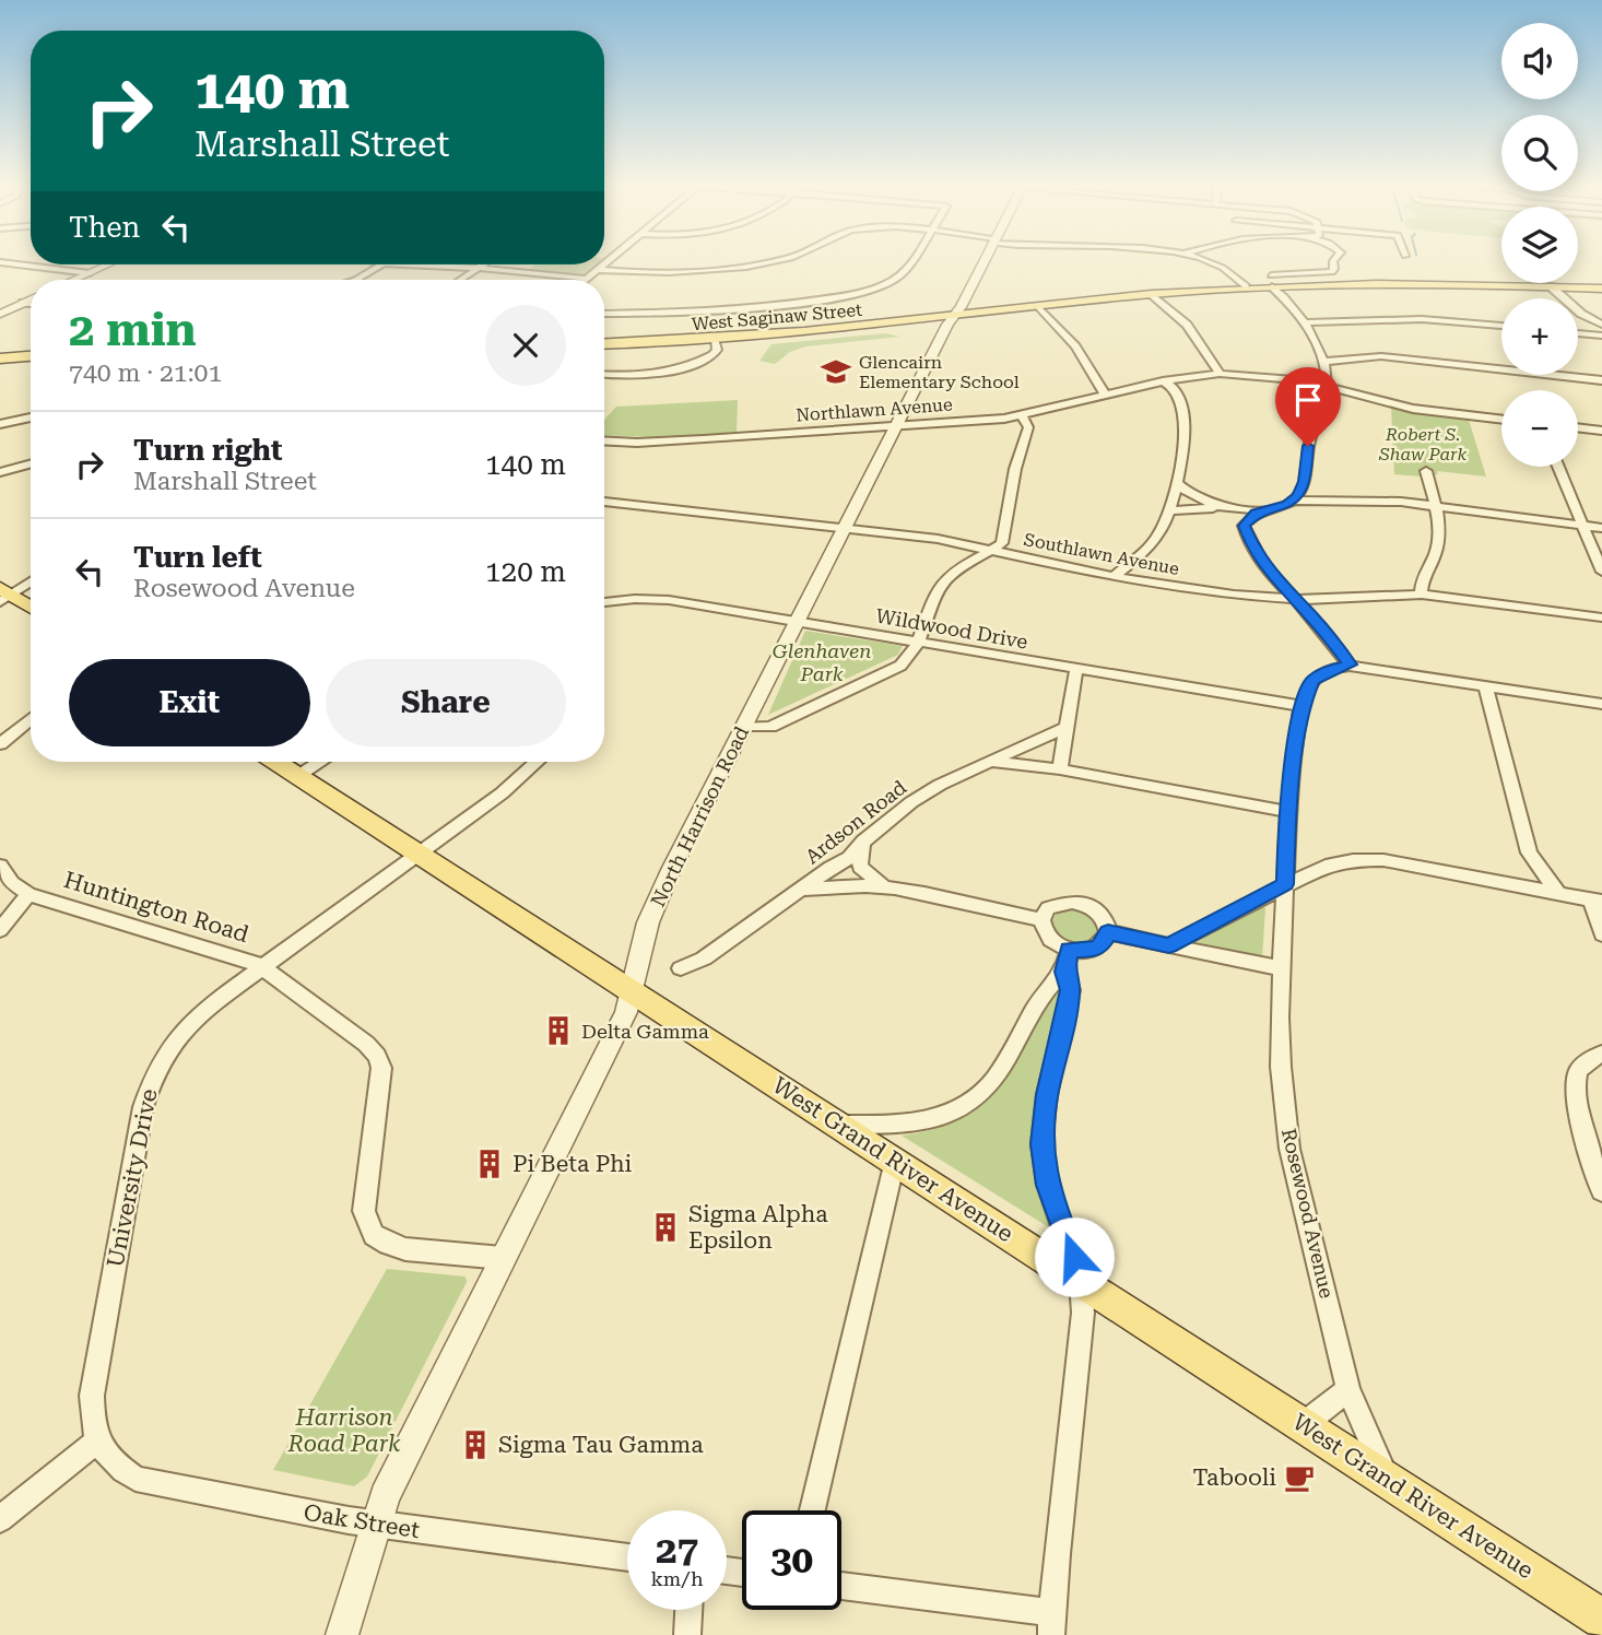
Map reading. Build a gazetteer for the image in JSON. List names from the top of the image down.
{
  "streets": {
    "main road": ["West Saginaw Street", "West Grand River Avenue"],
    "street": [
      "Northlawn Avenue",
      "Southlawn Avenue",
      "Wildwood Drive",
      "North Harrison Road",
      "Ardson Road",
      "Huntington Road",
      "University Drive",
      "Rosewood Avenue",
      "Oak Street"
    ]
  },
  "crossings": [
    ["West Saginaw Street", "North Harrison Road"],
    ["Northlawn Avenue", "North Harrison Road"],
    ["Southlawn Avenue", "North Harrison Road"],
    ["Wildwood Drive", "North Harrison Road"],
    ["Wildwood Drive", "Rosewood Avenue"],
    ["North Harrison Road", "Huntington Road"],
    ["North Harrison Road", "West Grand River Avenue"],
    ["North Harrison Road", "Oak Street"],
    ["Huntington Road", "University Drive"],
    ["West Grand River Avenue", "University Drive"],
    ["West Grand River Avenue", "Rosewood Avenue"],
    ["University Drive", "Oak Street"]
  ],
  "parks": ["Robert S. Shaw Park", "Glenhaven Park", "Harrison Road Park"],
  "places": {
    "school or university": ["Glencairn Elementary School"],
    "building": [
      "Delta Gamma",
      "Pi Beta Phi",
      "Sigma Alpha Epsilon",
      "Sigma Tau Gamma"
    ],
    "cafe": ["Tabooli"]
  },
  "page": {
    "map_buttons": ["+", "−"],
    "turn": ["140 m", "Marshall Street"],
    "then": "Then",
    "heading": ["2 min", "740 m · 21:01"],
    "list": [
      {
        "name": "Turn right",
        "note": "Marshall Street",
        "value": "140 m"
      },
      {
        "name": "Turn left",
        "note": "Rosewood Avenue",
        "value": "120 m"
      }
    ],
    "buttons": ["Exit", "Share"],
    "speed": "27 km/h",
    "limit": "30"
  }
}
